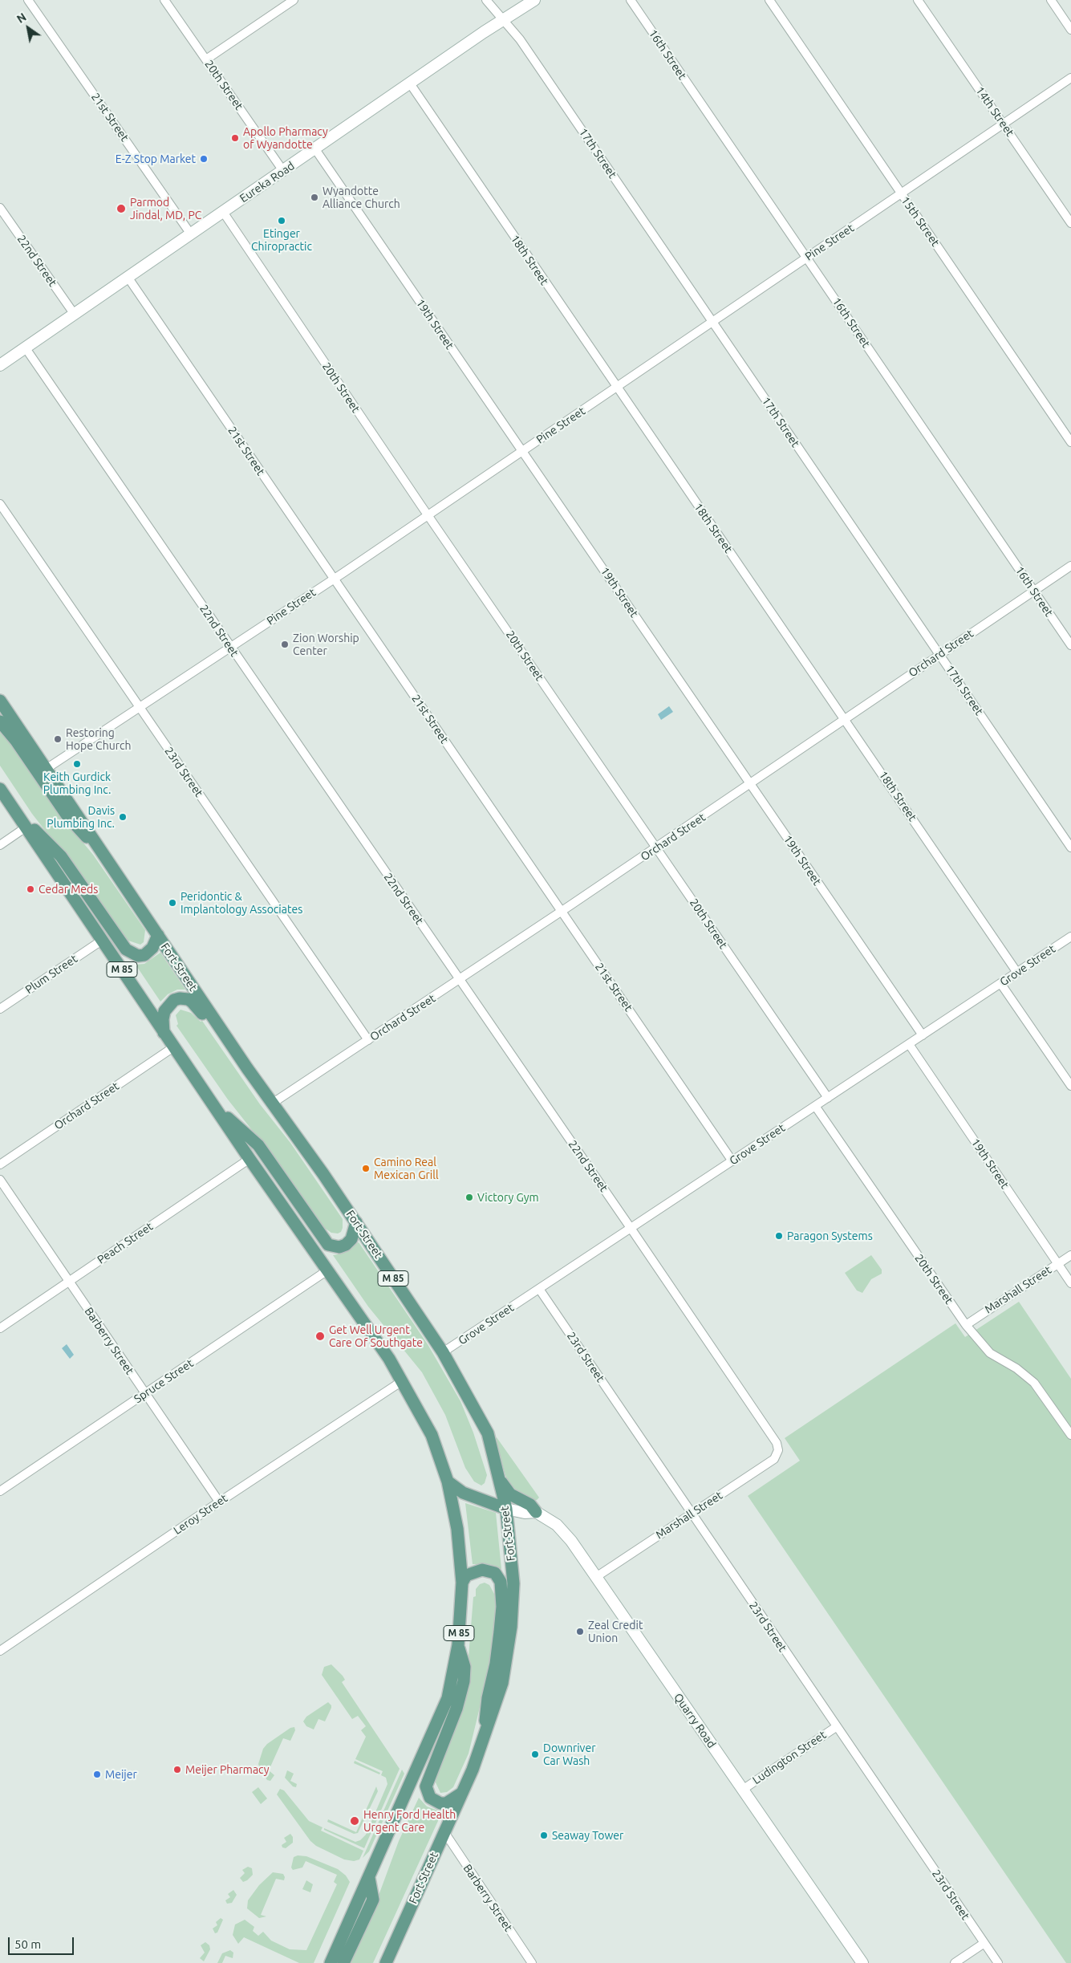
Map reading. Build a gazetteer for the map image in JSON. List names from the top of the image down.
{
  "streets": {
    "main road": [
      "Eureka Road",
      "Fort Street",
      "M 85",
      "Quarry Road"
    ],
    "street": [
      "16th Street",
      "20th Street",
      "14th Street",
      "21st Street",
      "17th Street",
      "15th Street",
      "Pine Street",
      "18th Street",
      "22nd Street",
      "19th Street",
      "Orchard Street",
      "23rd Street",
      "Grove Street",
      "Plum Street",
      "Peach Street",
      "Marshall Street",
      "Barberry Street",
      "Spruce Street",
      "Leroy Street",
      "Ludington Street"
    ]
  },
  "crossings": [
    ["16th Street", "Pine Street"],
    ["16th Street", "Orchard Street"],
    ["20th Street", "Eureka Road"],
    ["20th Street", "Pine Street"],
    ["20th Street", "Orchard Street"],
    ["20th Street", "Grove Street"],
    ["20th Street", "Marshall Street"],
    ["14th Street", "Pine Street"],
    ["21st Street", "Eureka Road"],
    ["21st Street", "Pine Street"],
    ["21st Street", "Orchard Street"],
    ["21st Street", "Grove Street"],
    ["17th Street", "Eureka Road"],
    ["17th Street", "Pine Street"],
    ["17th Street", "Orchard Street"],
    ["Eureka Road", "18th Street"],
    ["Eureka Road", "22nd Street"],
    ["Eureka Road", "19th Street"],
    ["15th Street", "Pine Street"],
    ["Pine Street", "18th Street"],
    ["Pine Street", "22nd Street"],
    ["Pine Street", "19th Street"],
    ["Pine Street", "23rd Street"],
    ["Pine Street", "Fort Street"],
    ["18th Street", "Orchard Street"],
    ["18th Street", "Grove Street"],
    ["22nd Street", "Orchard Street"],
    ["22nd Street", "Grove Street"],
    ["22nd Street", "Marshall Street"],
    ["19th Street", "Orchard Street"],
    ["19th Street", "Grove Street"],
    ["19th Street", "Marshall Street"],
    ["Orchard Street", "23rd Street"],
    ["Orchard Street", "Fort Street"],
    ["Orchard Street", "M 85"],
    ["23rd Street", "Grove Street"],
    ["23rd Street", "Marshall Street"],
    ["23rd Street", "Ludington Street"],
    ["Grove Street", "Fort Street"],
    ["Fort Street", "Barberry Street"],
    ["Fort Street", "Quarry Road"],
    ["M 85", "Plum Street"],
    ["M 85", "Peach Street"],
    ["M 85", "Spruce Street"],
    ["M 85", "Leroy Street"],
    ["Peach Street", "Barberry Street"],
    ["Marshall Street", "Quarry Road"],
    ["Barberry Street", "Spruce Street"],
    ["Barberry Street", "Leroy Street"],
    ["Quarry Road", "Ludington Street"]
  ],
  "places": [
    "Apollo Pharmacy of Wyandotte",
    "E-Z Stop Market",
    "Wyandotte Alliance Church",
    "Parmod Jindal, MD, PC",
    "Etinger Chiropractic",
    "Zion Worship Center",
    "Restoring Hope Church",
    "Keith Gurdick Plumbing Inc.",
    "Davis Plumbing Inc.",
    "Cedar Meds",
    "Peridontic & Implantology Associates",
    "Camino Real Mexican Grill",
    "Victory Gym",
    "Paragon Systems",
    "Get Well Urgent Care Of Southgate",
    "Zeal Credit Union",
    "Downriver Car Wash",
    "Meijer Pharmacy",
    "Meijer",
    "Henry Ford Health Urgent Care",
    "Seaway Tower"
  ],
  "scale_bar": "50 m",
  "north": "top left"
}
